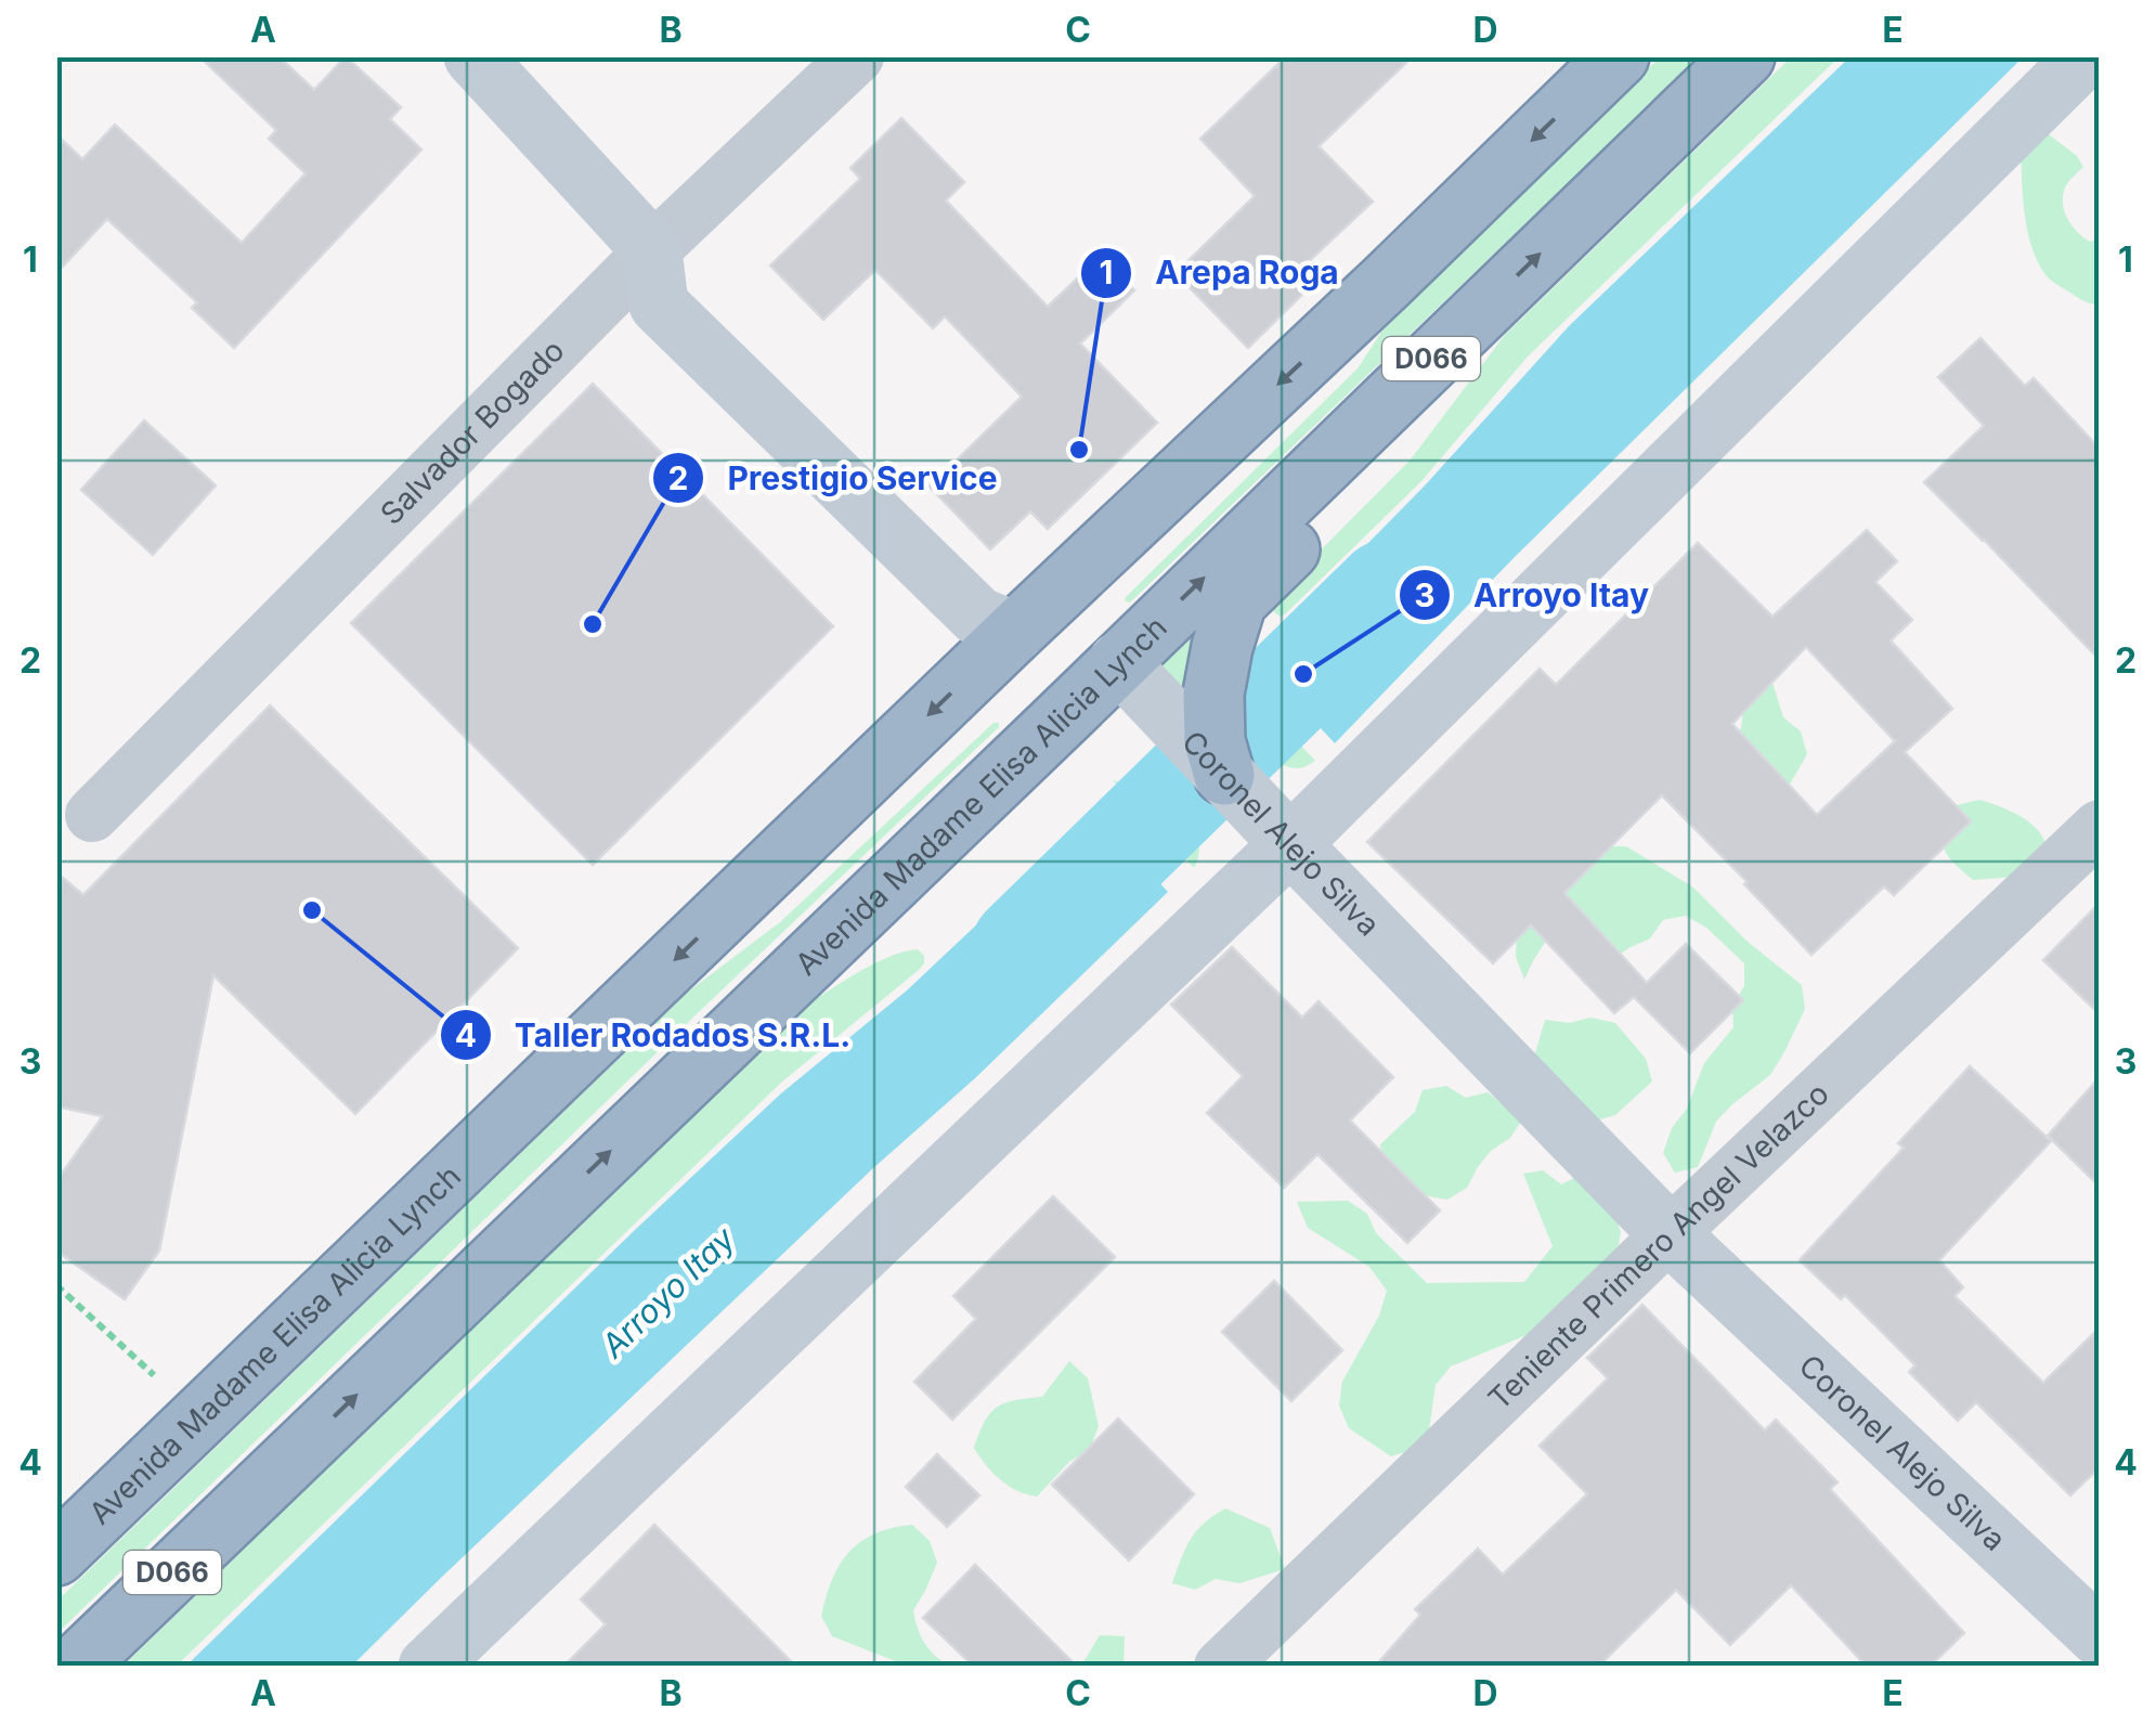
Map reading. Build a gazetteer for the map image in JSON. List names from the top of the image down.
{
  "streets": {
    "highway": ["D066", "Avenida Madame Elisa Alicia Lynch", "Coronel Alejo Silva"],
    "street": ["Salvador Bogado", "Teniente Primero Angel Velazco"]
  },
  "crossings": [
    ["Salvador Bogado", "Coronel Alejo Silva"],
    ["Avenida Madame Elisa Alicia Lynch", "Coronel Alejo Silva"],
    ["Coronel Alejo Silva", "Teniente Primero Angel Velazco"]
  ],
  "water": ["Arroyo Itay"],
  "places": [
    "Arepa Roga",
    "Prestigio Service",
    "Arroyo Itay",
    "Taller Rodados S.R.L."
  ],
  "grid": {
    "columns": [
      "A",
      "B",
      "C",
      "D",
      "E"
    ],
    "rows": [
      "1",
      "2",
      "3",
      "4"
    ]
  }
}
